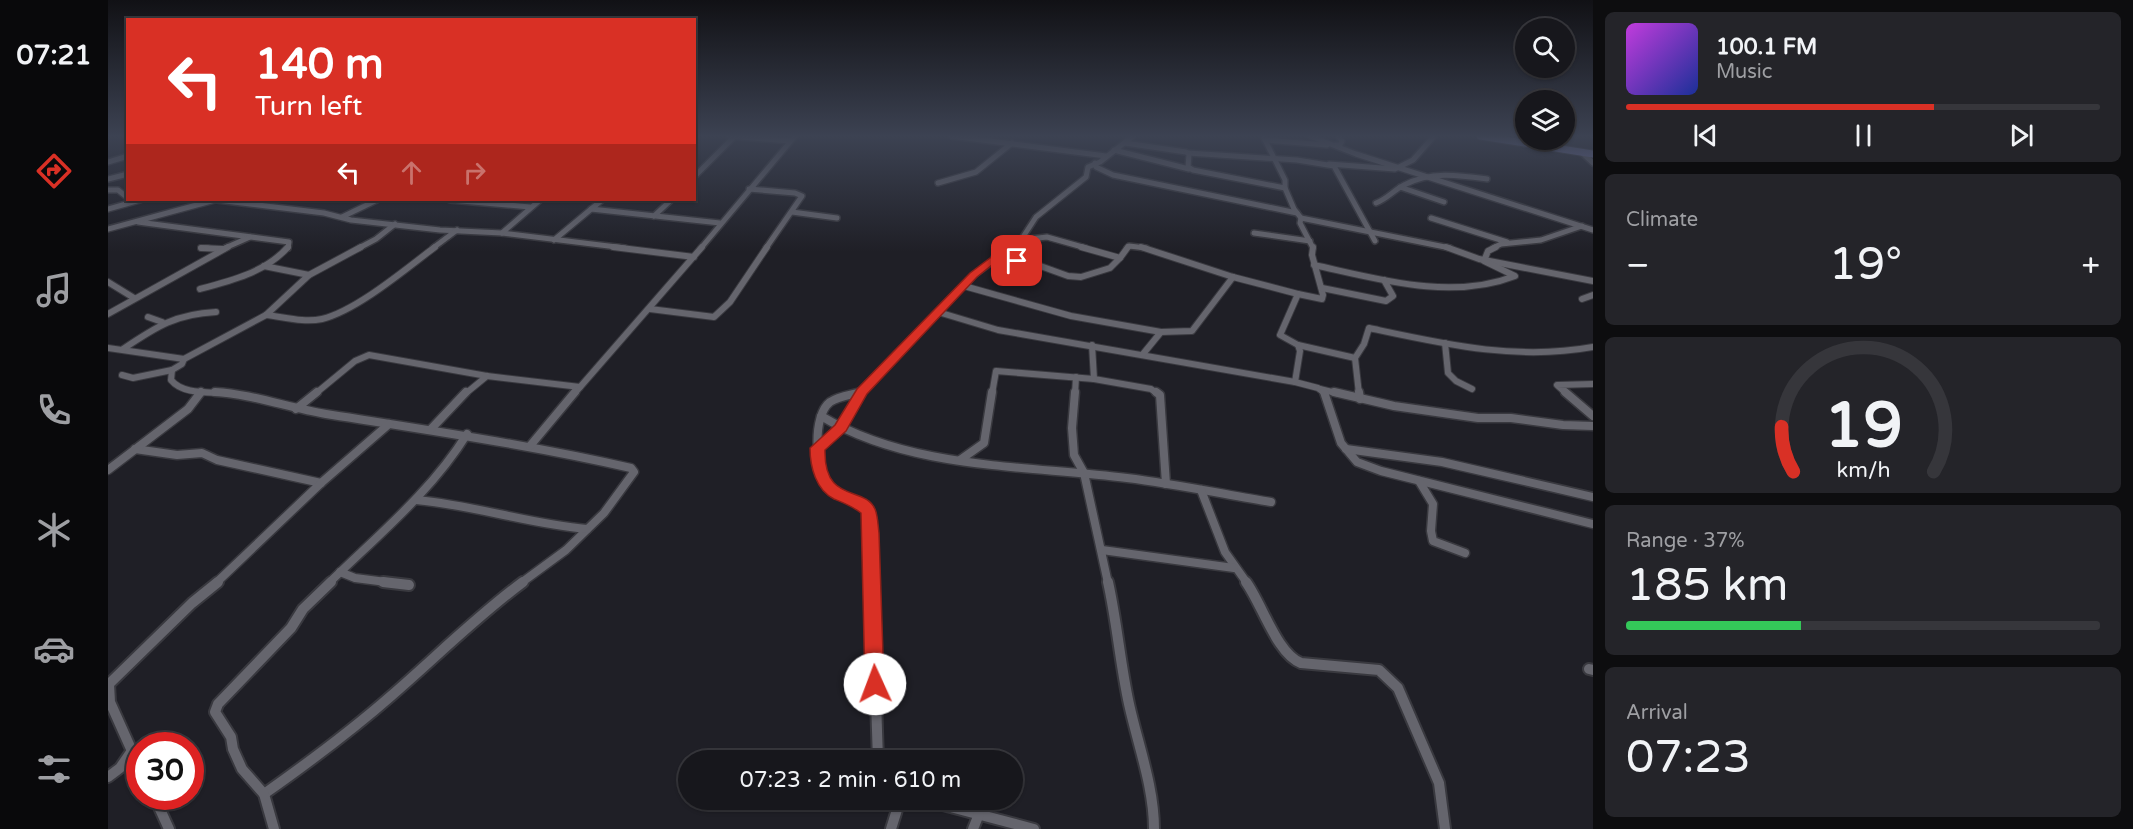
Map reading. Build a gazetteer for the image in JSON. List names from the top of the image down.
{
  "page": {
    "tabs": "07:21",
    "turn": ["140 m", "Turn left"],
    "song": ["100.1 FM", "Music"],
    "tile": [
      "Climate",
      ["Range · 37%", "185 km"],
      ["Arrival", "07:23"]
    ],
    "heat": ["−", "19°", "+"],
    "limit": "30",
    "trip": "07:23 · 2 min · 610 m",
    "gauge": ["19", "km/h"]
  }
}
